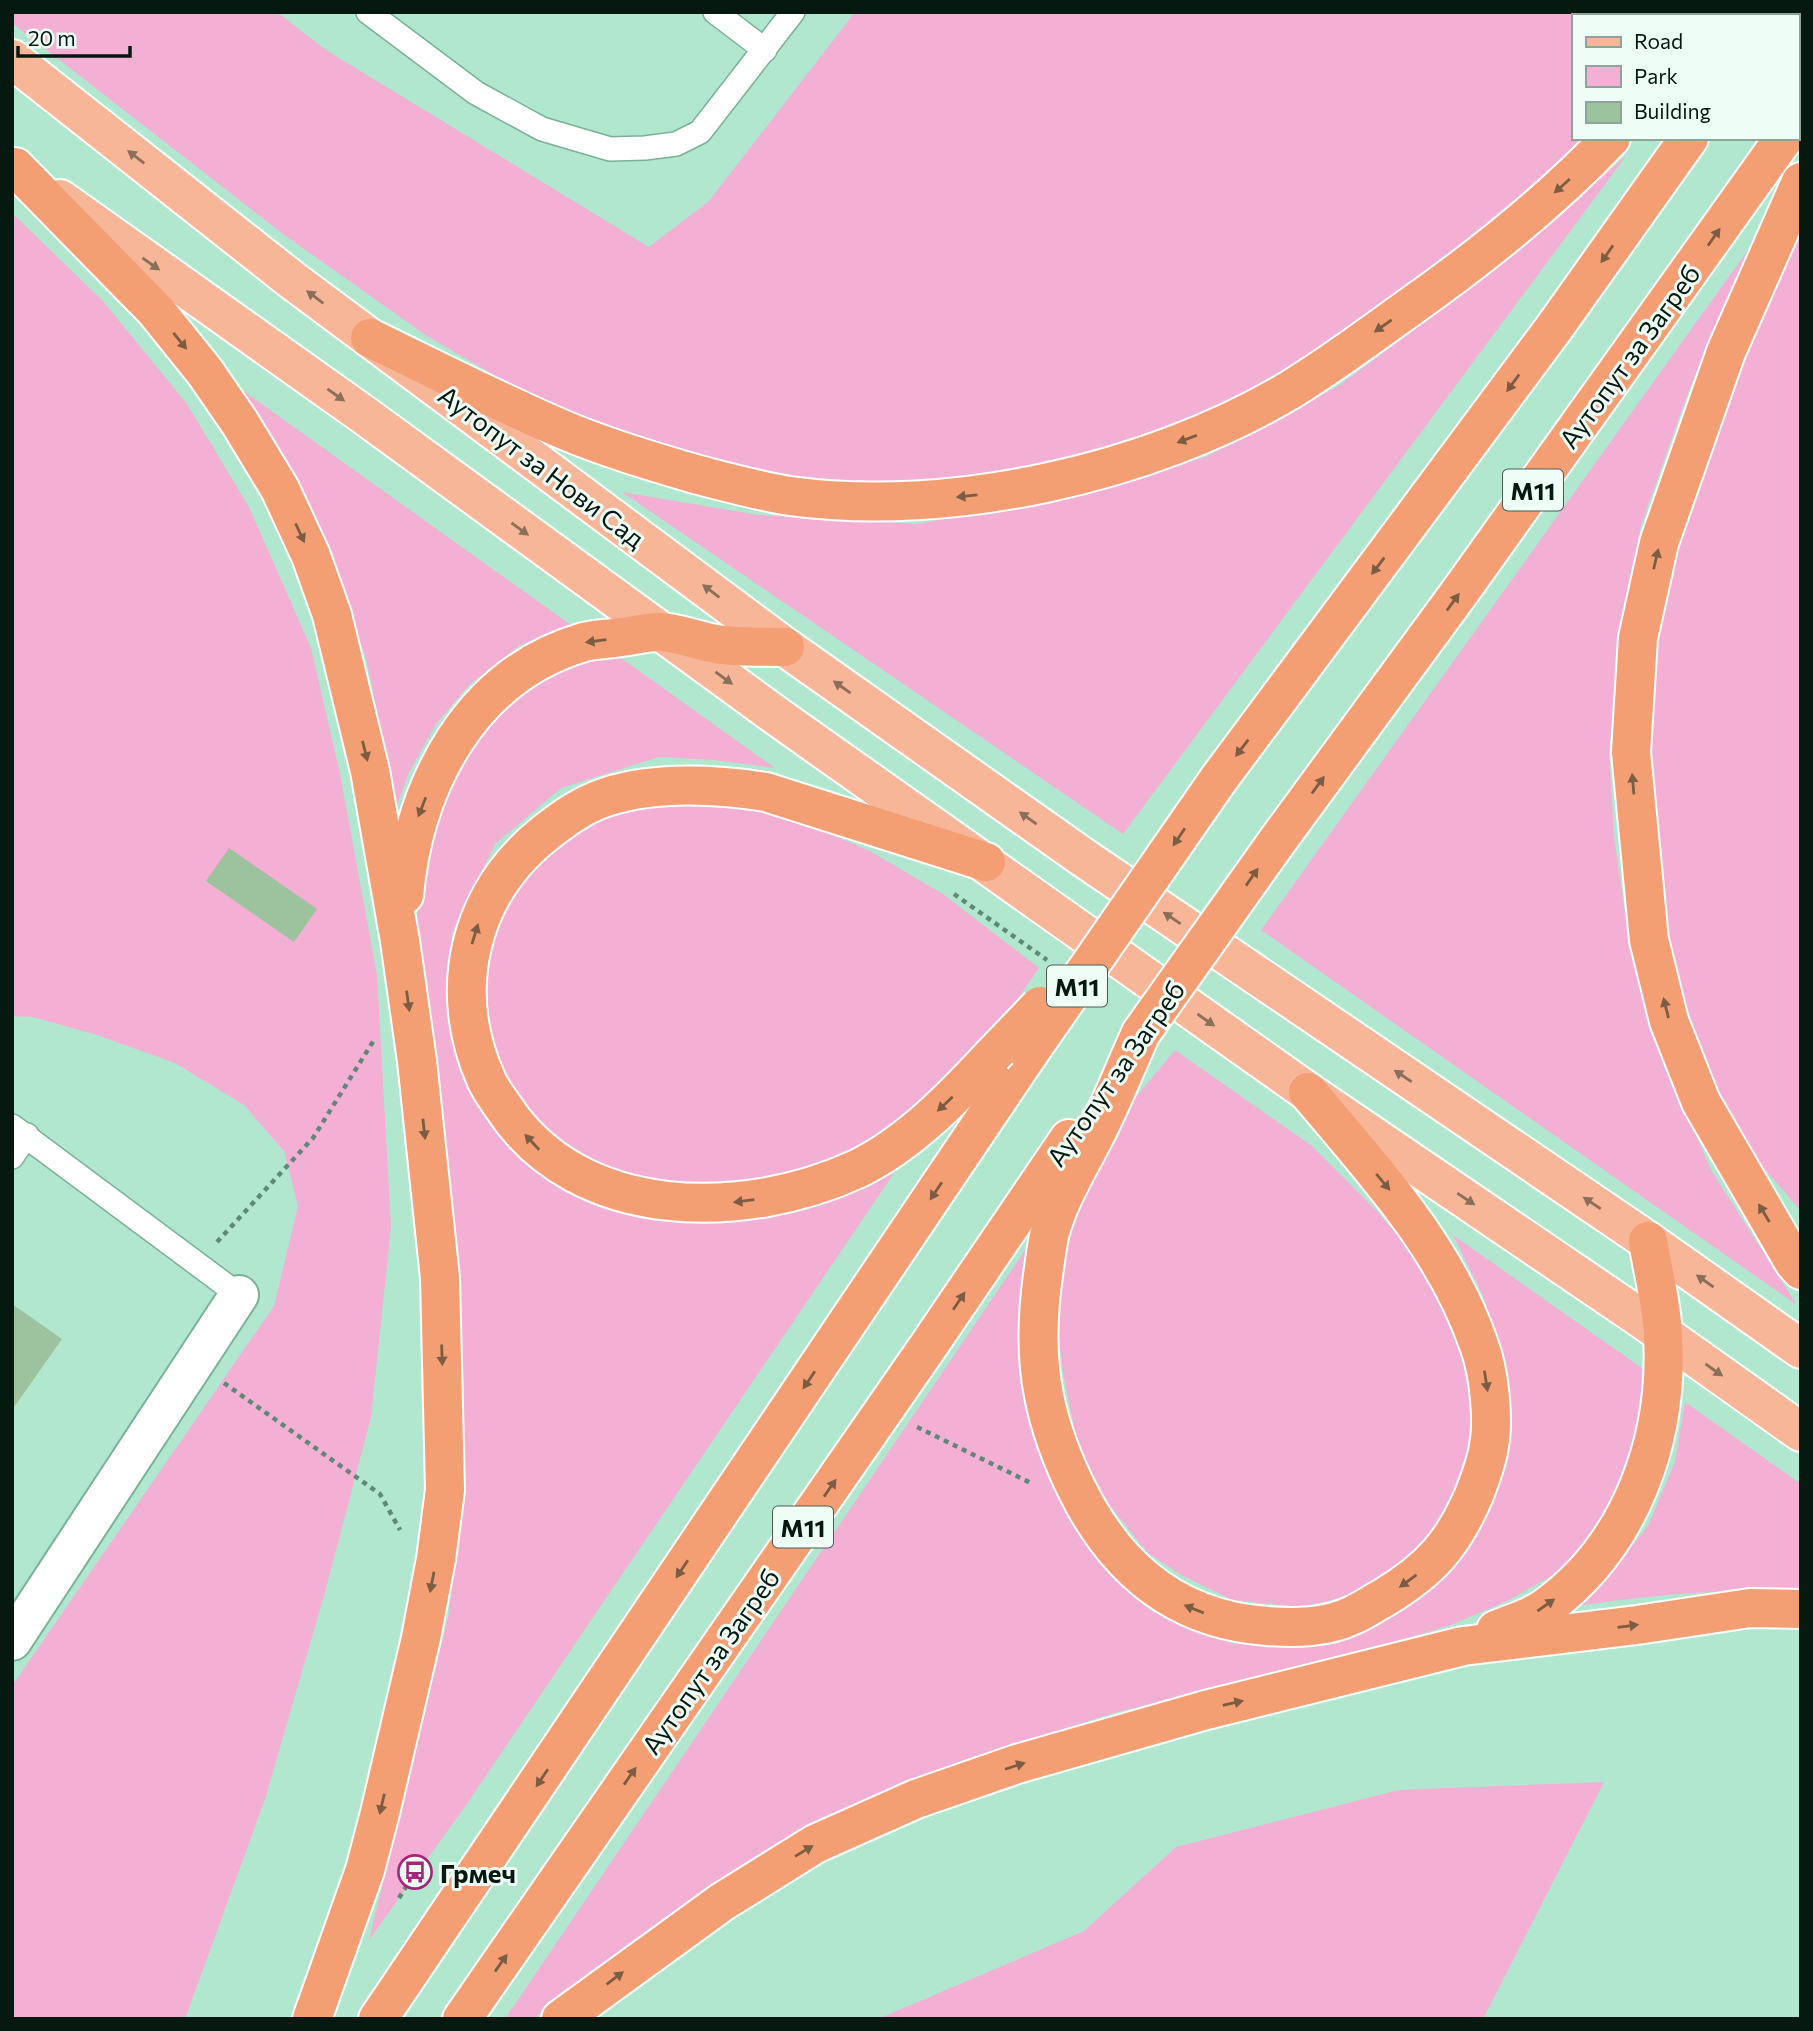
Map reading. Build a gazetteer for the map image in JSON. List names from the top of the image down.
{
  "streets": {
    "highway": ["Аутопут за Загреб", "M11"],
    "main road": ["Аутопут за Нови Сад"]
  },
  "places": {
    "bus stop": ["Грмеч"]
  },
  "legend": ["Road", "Park", "Building"],
  "scale_bar": "20 m"
}
